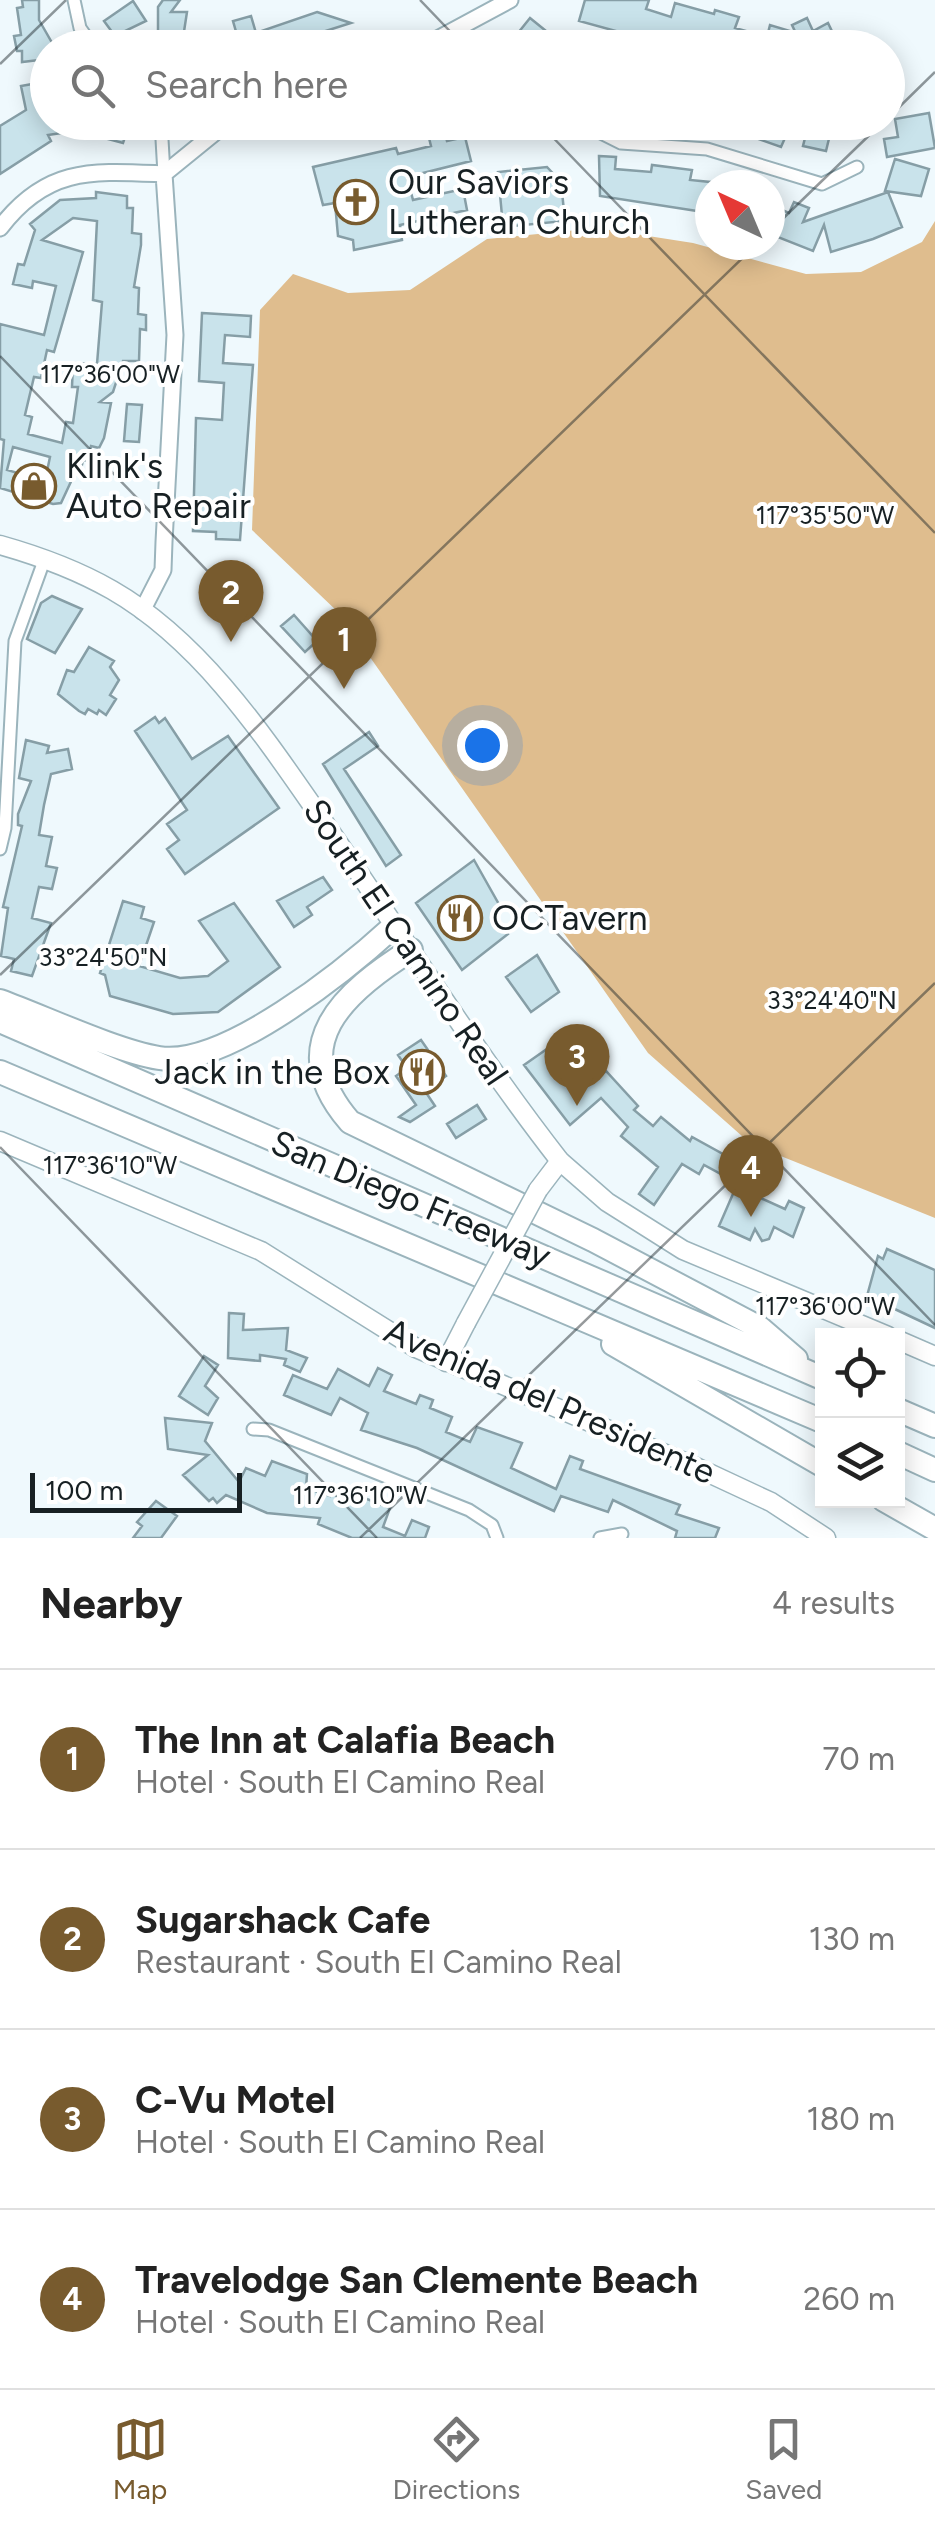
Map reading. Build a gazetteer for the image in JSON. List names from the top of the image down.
{
  "streets": {
    "highway": ["San Diego Freeway"],
    "main road": ["South El Camino Real", "Avenida del Presidente"]
  },
  "places": {
    "church": ["Our Saviors Lutheran Church"],
    "shop": ["Klink's Auto Repair"],
    "restaurant": ["OCTavern", "Jack in the Box"]
  },
  "scale_bar": "100 m",
  "north": "top left",
  "page": {
    "search": "Search here",
    "pins": [
      "2",
      "1",
      "3",
      "4"
    ],
    "scale": "100 m",
    "heading": ["Nearby", "4 results"],
    "list": [
      {
        "mark": "1",
        "name": "The Inn at Calafia Beach",
        "note": "Hotel · South El Camino Real",
        "value": "70 m"
      },
      {
        "mark": "2",
        "name": "Sugarshack Cafe",
        "note": "Restaurant · South El Camino Real",
        "value": "130 m"
      },
      {
        "mark": "3",
        "name": "C-Vu Motel",
        "note": "Hotel · South El Camino Real",
        "value": "180 m"
      },
      {
        "mark": "4",
        "name": "Travelodge San Clemente Beach",
        "note": "Hotel · South El Camino Real",
        "value": "260 m"
      }
    ],
    "nav": ["Map", "Directions", "Saved"]
  },
  "coordinates": [
    "117°36'00\"W",
    "117°35'50\"W",
    "33°24'50\"N",
    "33°24'40\"N",
    "117°36'10\"W"
  ]
}
